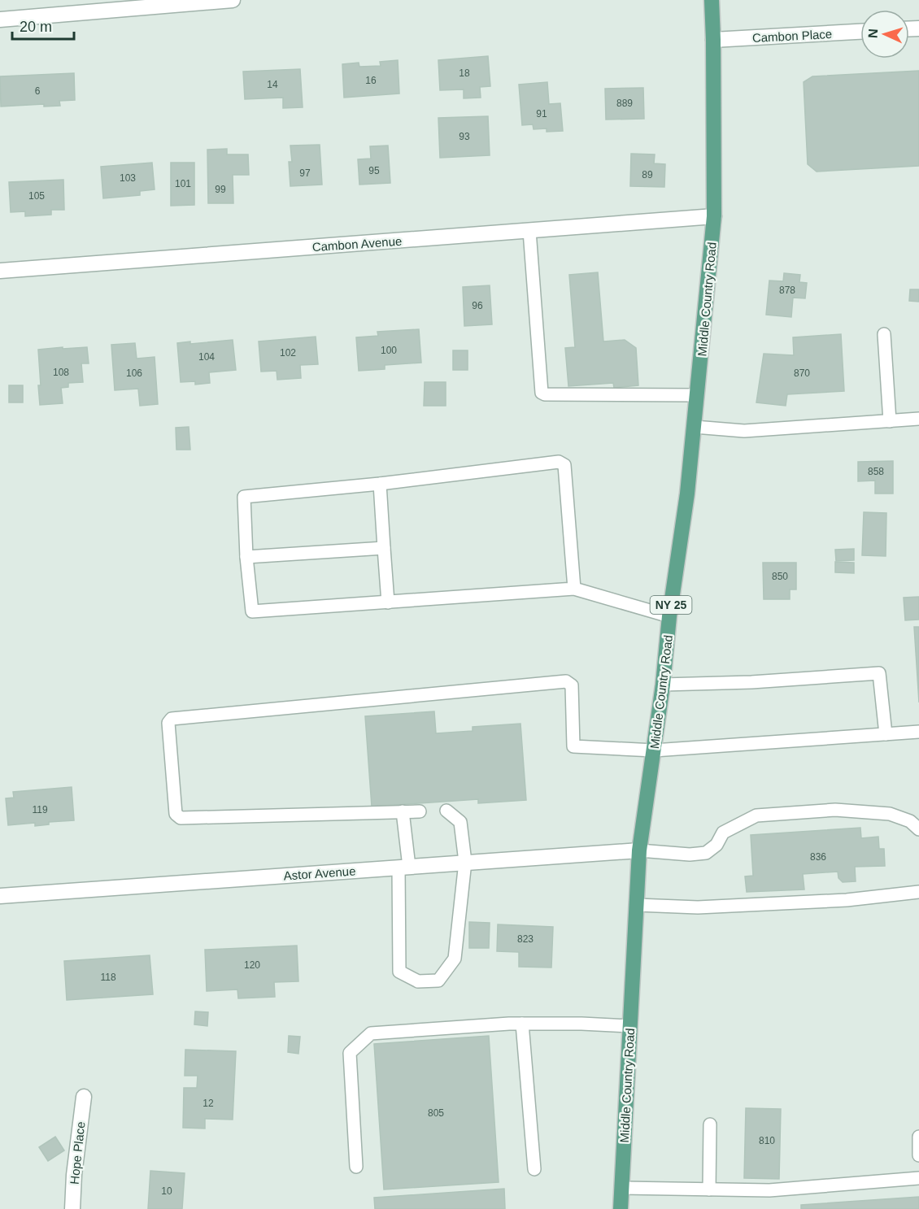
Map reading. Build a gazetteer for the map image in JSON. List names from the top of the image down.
{
  "streets": {
    "main road": ["Middle Country Road", "NY 25"],
    "street": [
      "Cambon Place",
      "Cambon Avenue",
      "Astor Avenue",
      "Hope Place"
    ]
  },
  "crossings": [
    ["Cambon Place", "Middle Country Road"],
    ["Cambon Avenue", "Middle Country Road"],
    ["Middle Country Road", "Astor Avenue"]
  ],
  "house_numbers": [
    "18",
    "16",
    "14",
    "6",
    "889",
    "91",
    "93",
    "95",
    "97",
    "89",
    "103",
    "101",
    "99",
    "105",
    "878",
    "96",
    "100",
    "102",
    "104",
    "108",
    "106",
    "870",
    "858",
    "850",
    "119",
    "836",
    "823",
    "120",
    "118",
    "12",
    "805",
    "810",
    "10"
  ],
  "scale_bar": "20 m",
  "north": "left"
}
